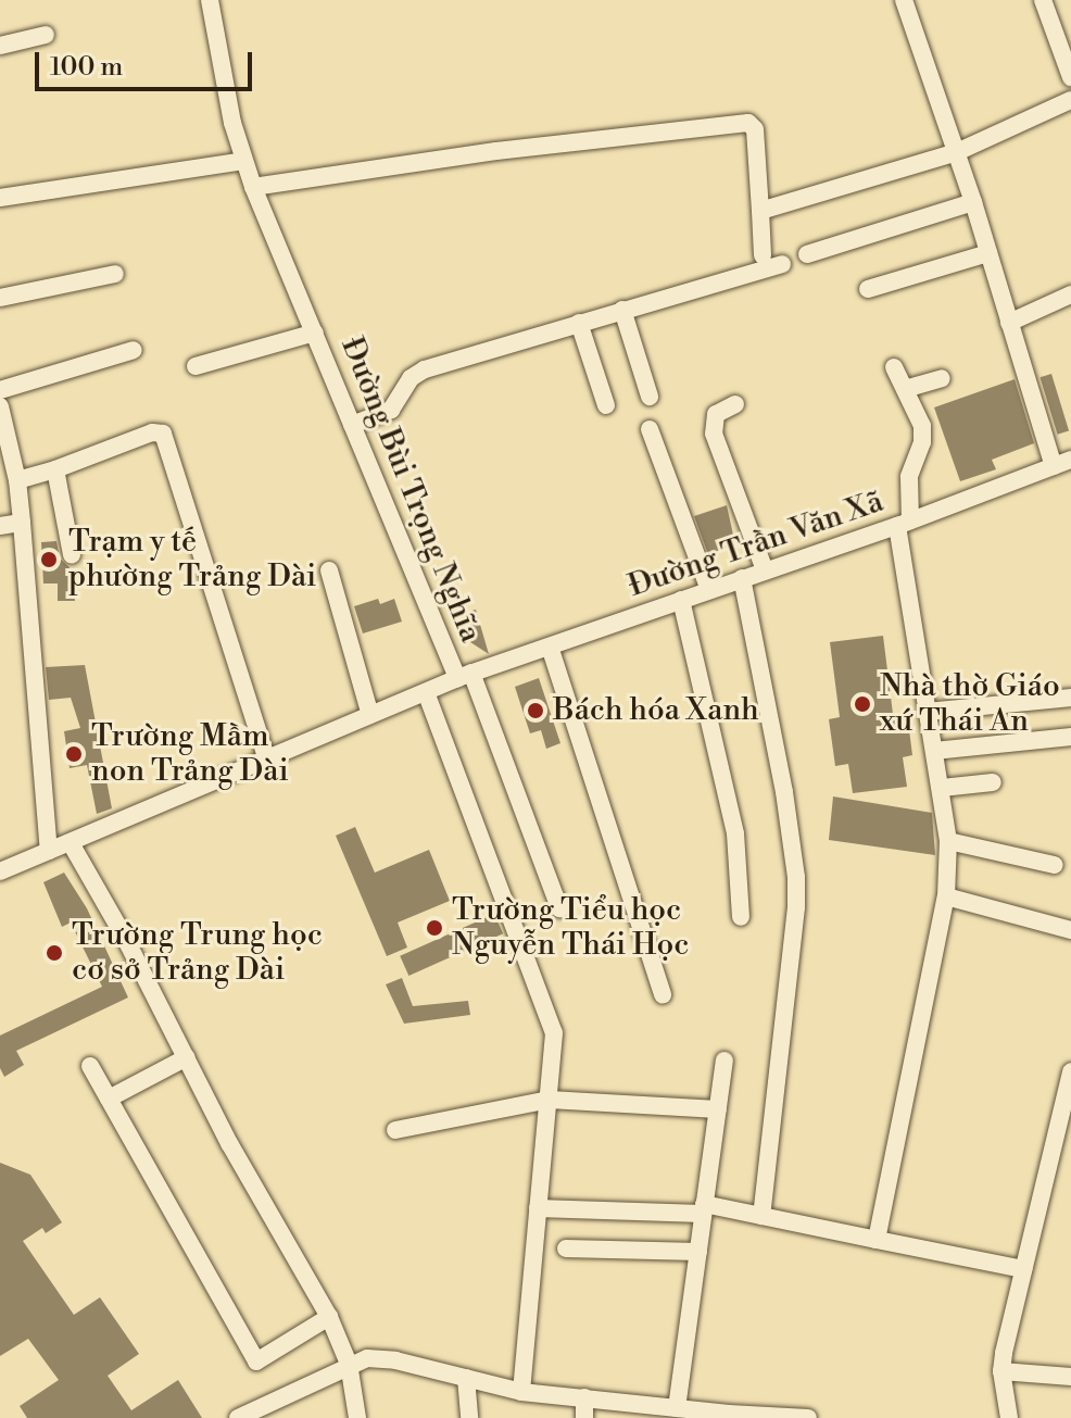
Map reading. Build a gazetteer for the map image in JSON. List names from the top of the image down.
{
  "streets": {
    "street": ["Đường Bùi Trọng Nghĩa", "Đường Trần Văn Xã"]
  },
  "crossings": [
    ["Đường Bùi Trọng Nghĩa", "Đường Trần Văn Xã"]
  ],
  "places": [
    "Trạm y tế phường Trảng Dài",
    "Nhà thờ Giáo xứ Thái An",
    "Bách hóa Xanh",
    "Trường Mầm non Trảng Dài",
    "Trường Tiểu học Nguyễn Thái Học",
    "Trường Trung học cơ sở Trảng Dài"
  ],
  "scale_bar": "100 m"
}
